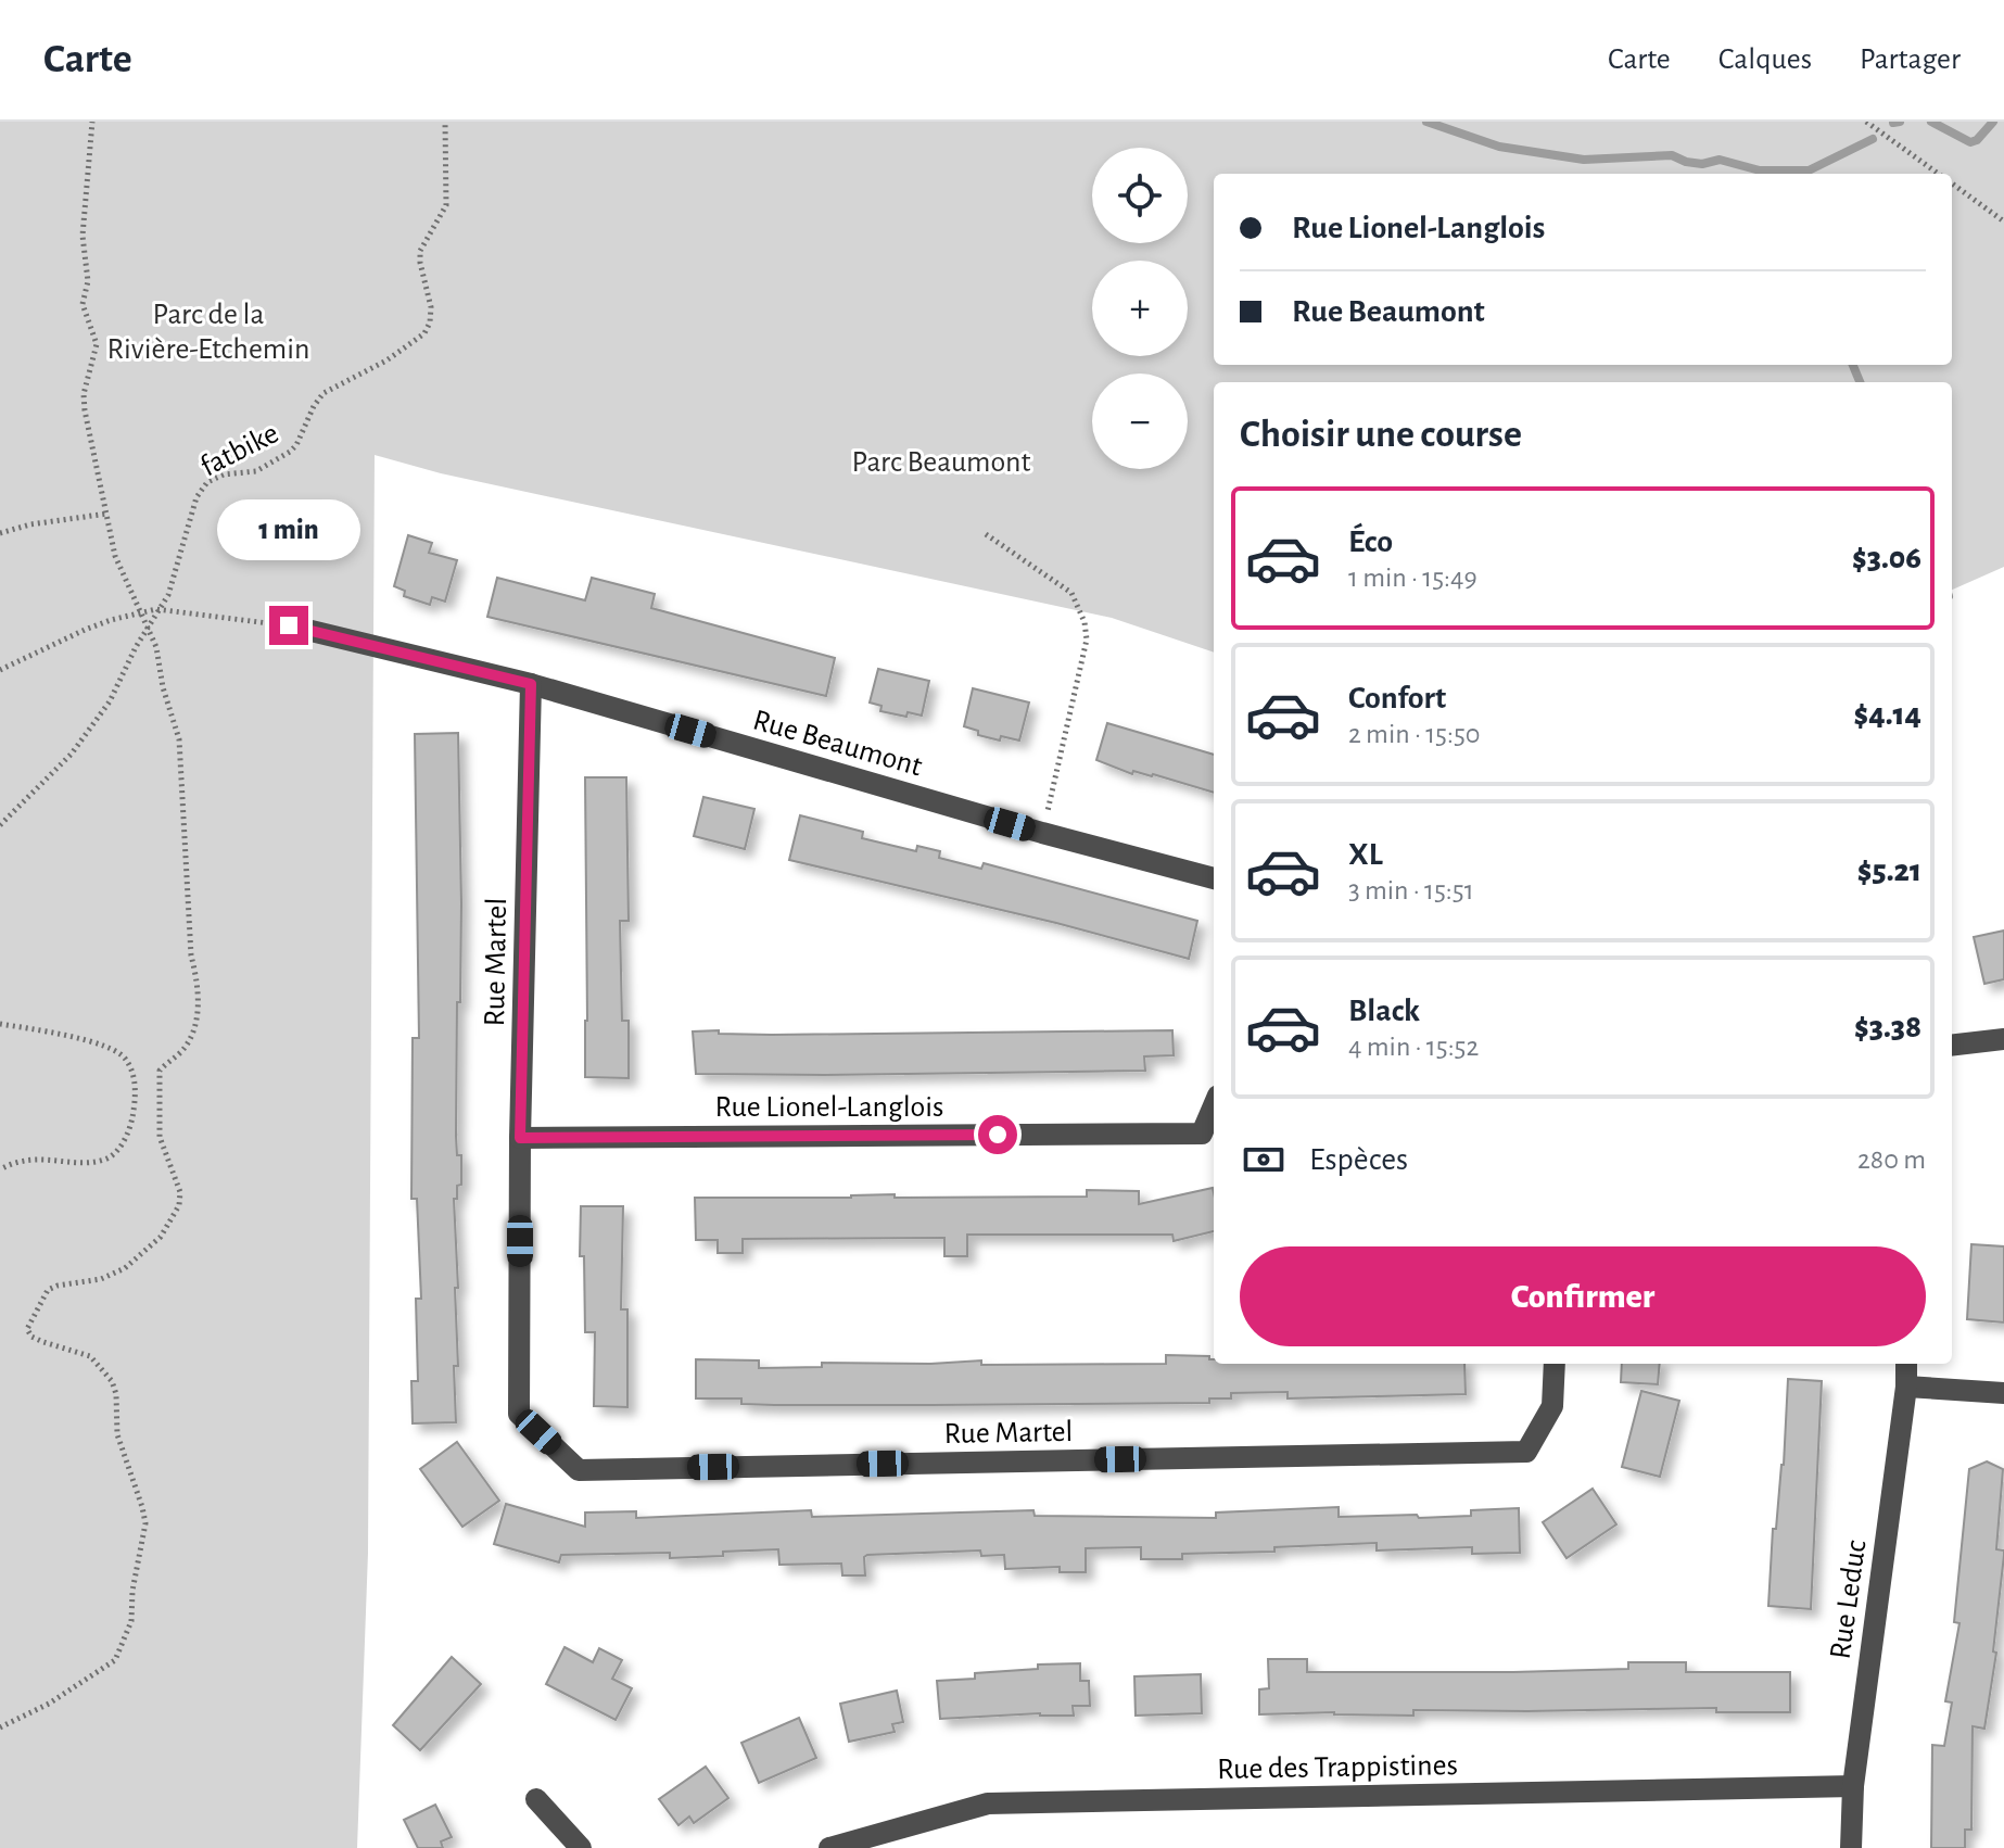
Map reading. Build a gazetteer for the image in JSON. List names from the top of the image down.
{
  "streets": {
    "street": [
      "Rue Beaumont",
      "Rue Martel",
      "Rue Lionel-Langlois",
      "Rue Leduc",
      "Rue des Trappistines"
    ],
    "path": ["fatbike"]
  },
  "crossings": [
    ["Rue Beaumont", "Rue Martel"],
    ["Rue Martel", "Rue Lionel-Langlois"],
    ["Rue Leduc", "Rue des Trappistines"]
  ],
  "parks": ["Parc de la Rivière-Etchemin", "Parc Beaumont"],
  "page": {
    "header": "Carte",
    "nav": ["Carte", "Calques", "Partager"],
    "map_buttons": ["+", "−"],
    "banner": ["Rue Lionel-Langlois", "Rue Beaumont"],
    "heading": "Choisir une course",
    "list": [
      {
        "name": "Éco",
        "note": "1 min · 15:49",
        "value": "$3.06"
      },
      {
        "name": "Confort",
        "note": "2 min · 15:50",
        "value": "$4.14"
      },
      {
        "name": "XL",
        "note": "3 min · 15:51",
        "value": "$5.21"
      },
      {
        "name": "Black",
        "note": "4 min · 15:52",
        "value": "$3.38"
      }
    ],
    "bubble": "1 min",
    "pay": ["Espèces", "280 m"],
    "buttons": "Confirmer"
  }
}
